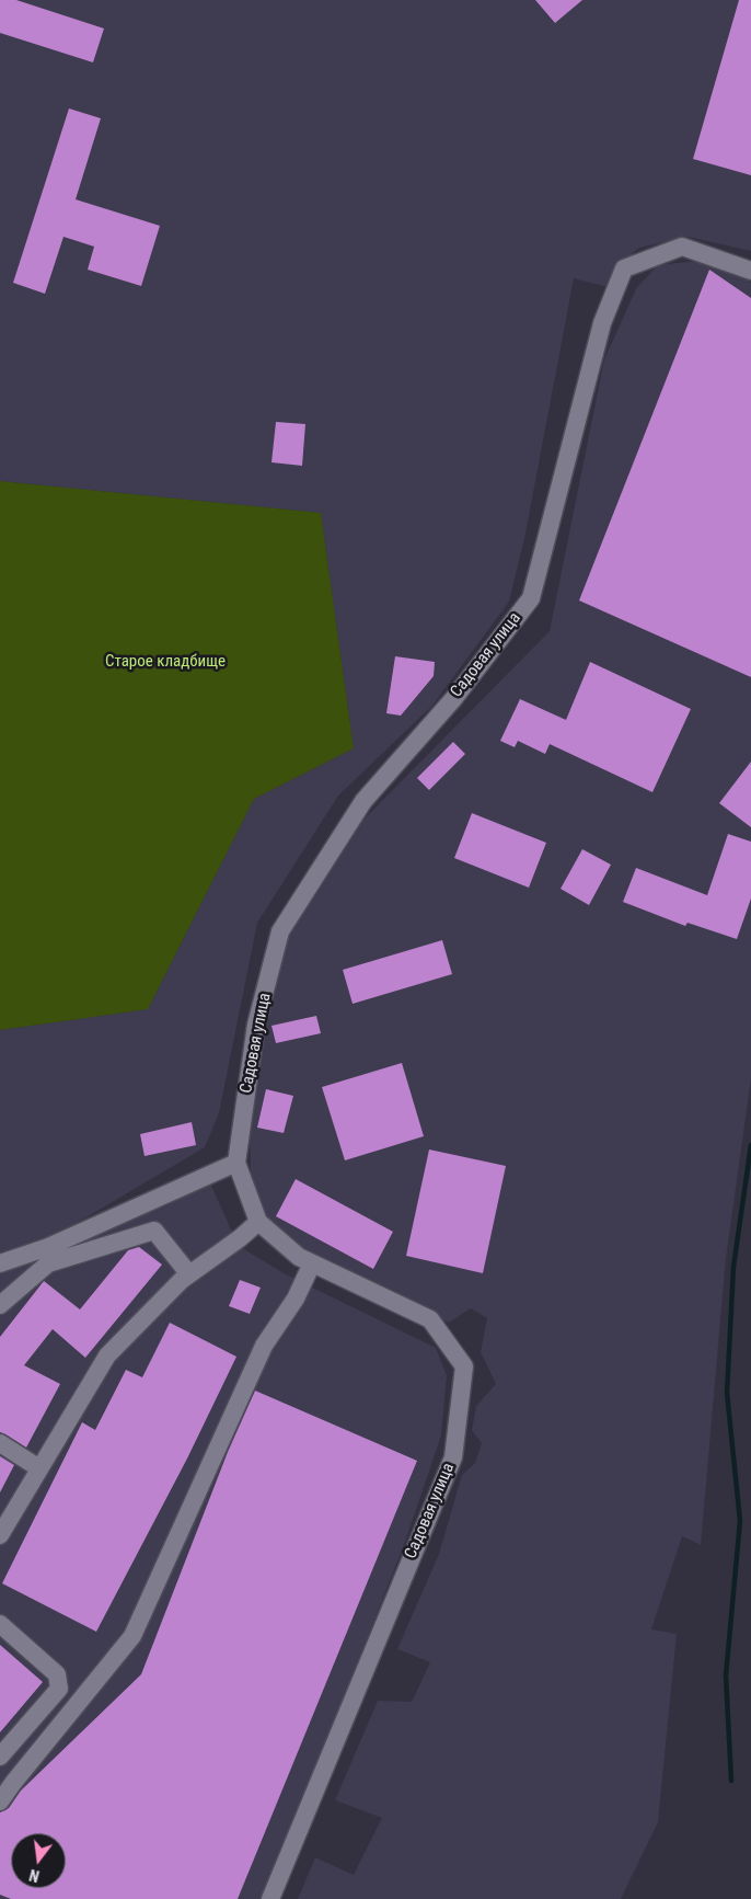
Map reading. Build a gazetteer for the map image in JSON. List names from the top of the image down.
{
  "streets": {
    "street": ["Садовая улица"]
  },
  "parks": ["Старое кладбище"],
  "north": "bottom"
}
